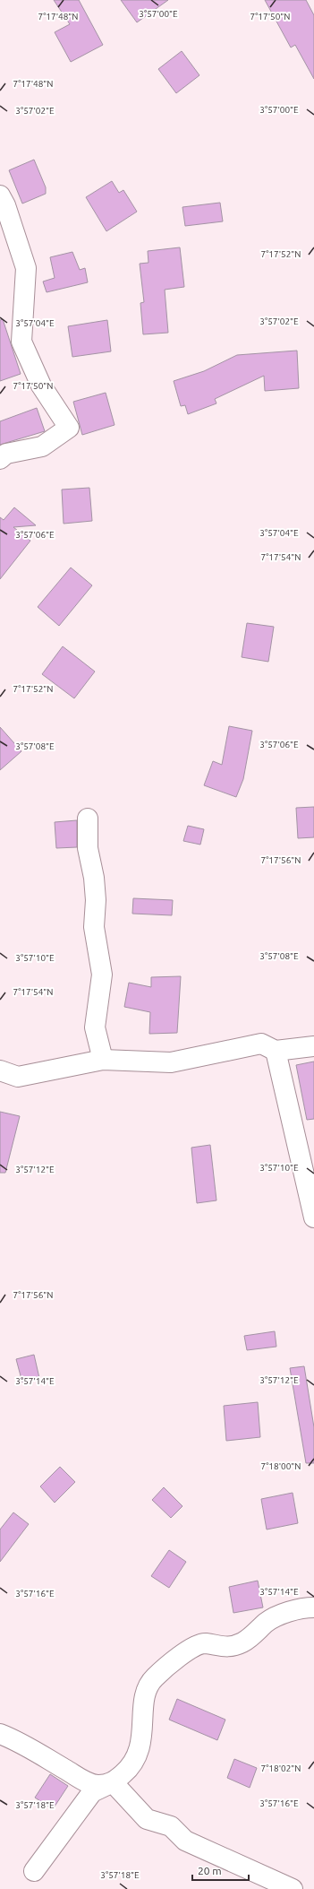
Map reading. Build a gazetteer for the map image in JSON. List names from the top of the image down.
{
  "scale_bar": "20 m",
  "coordinates": [
    "3°57'00\"E",
    "7°17'48\"N",
    "7°17'50\"N",
    "3°57'02\"E",
    "7°17'52\"N",
    "3°57'04\"E",
    "3°57'06\"E",
    "7°17'54\"N",
    "3°57'08\"E",
    "7°17'56\"N",
    "3°57'10\"E",
    "3°57'12\"E",
    "3°57'14\"E",
    "7°18'00\"N",
    "3°57'16\"E",
    "7°18'02\"N",
    "3°57'18\"E"
  ]
}
